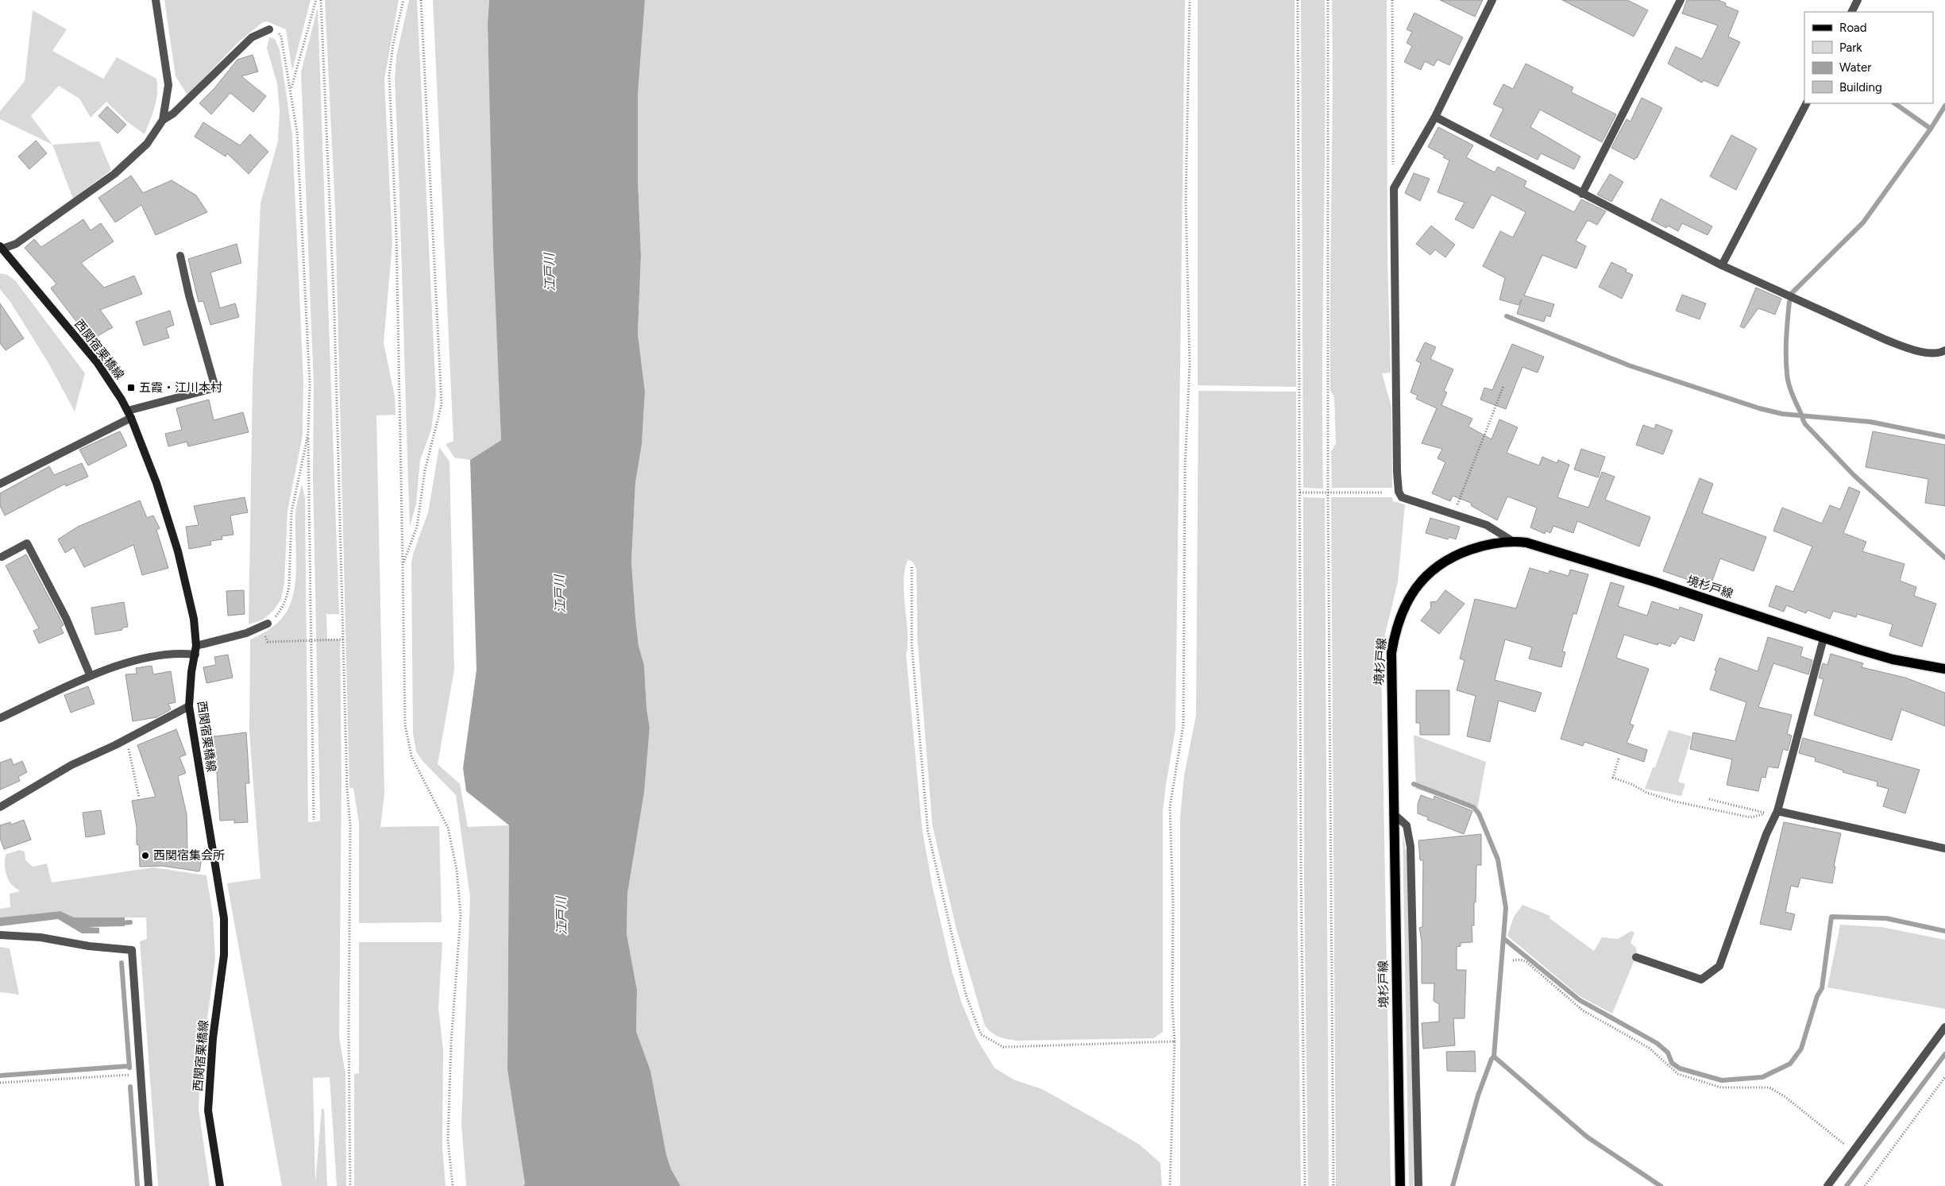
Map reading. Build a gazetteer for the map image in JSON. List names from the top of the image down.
{
  "streets": {
    "main road": ["西関宿栗橋線", "境杉戸線"]
  },
  "water": ["江戸川"],
  "places": {
    "transit": ["五霞・江川本村"],
    "other": ["西関宿集会所"]
  },
  "legend": [
    "Road",
    "Park",
    "Water",
    "Building"
  ]
}
